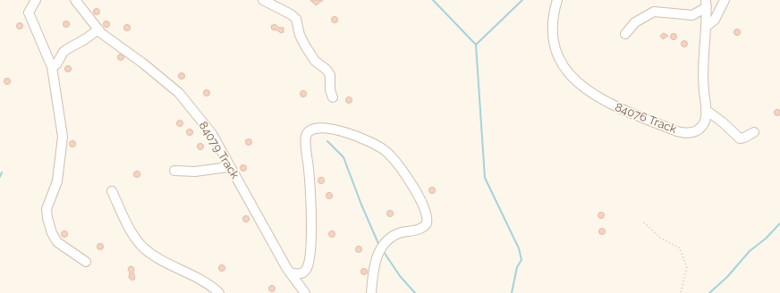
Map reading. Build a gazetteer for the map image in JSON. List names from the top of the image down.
{
  "streets": {
    "street": ["84076 Track", "84079 Track"]
  }
}
